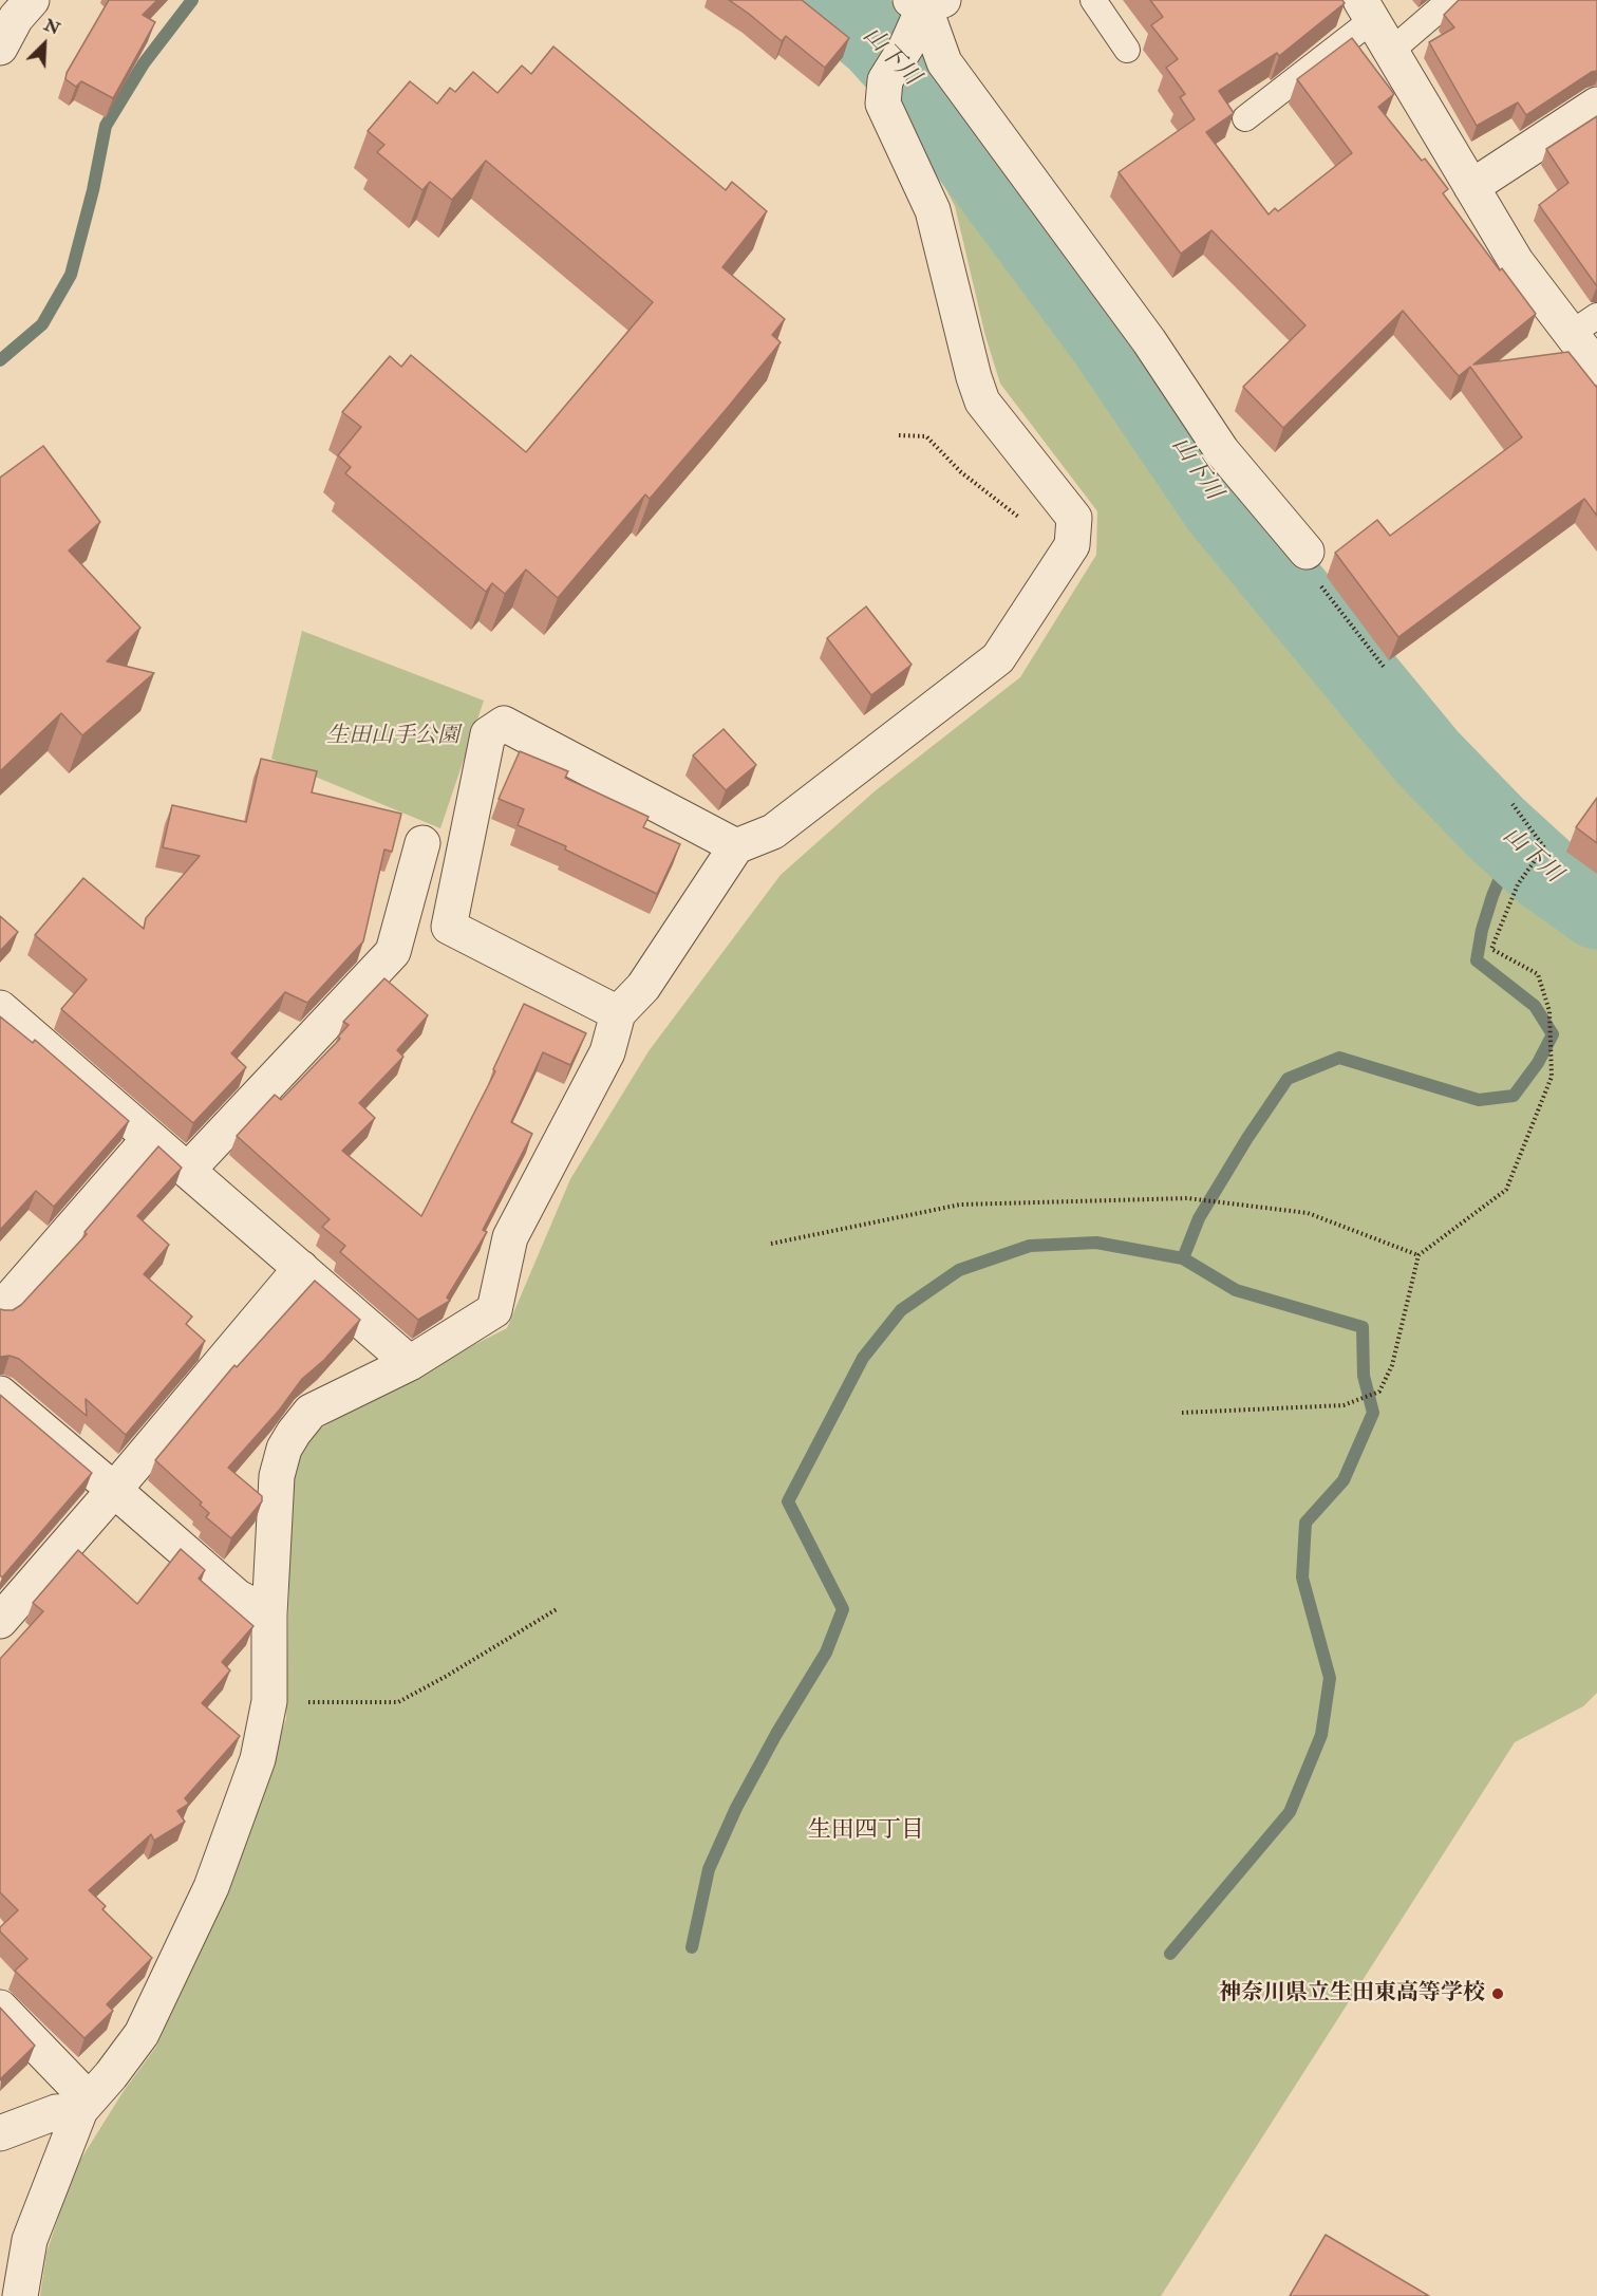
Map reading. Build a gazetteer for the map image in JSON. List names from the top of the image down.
{
  "districts": ["生田四丁目"],
  "water": ["山下川"],
  "parks": ["生田山手公園"],
  "places": ["神奈川県立生田東高等学校"],
  "north": "top right"
}
